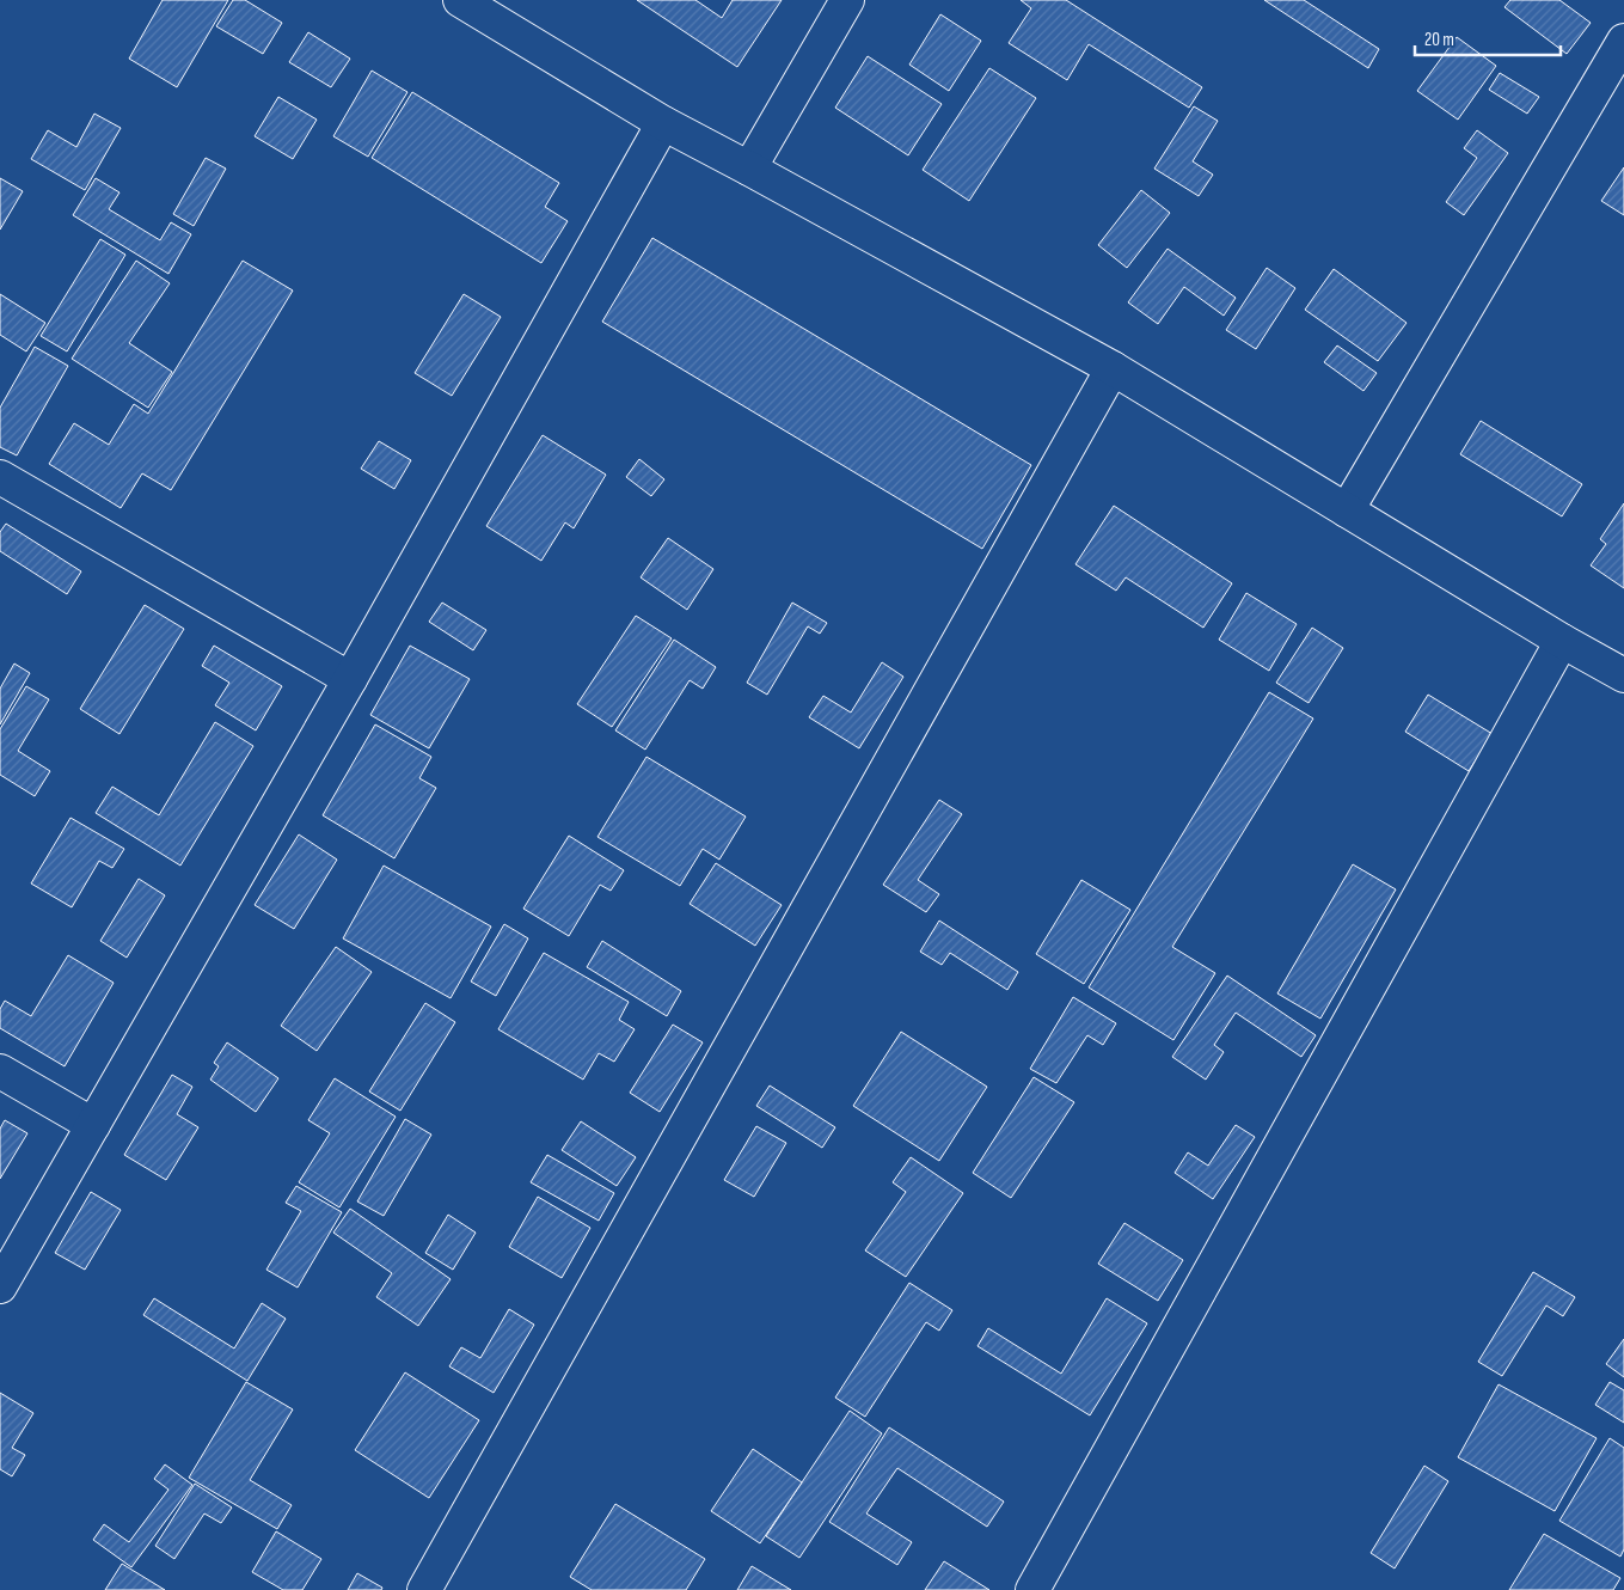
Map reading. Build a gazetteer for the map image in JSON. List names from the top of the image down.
{
  "scale_bar": "20 m"
}
